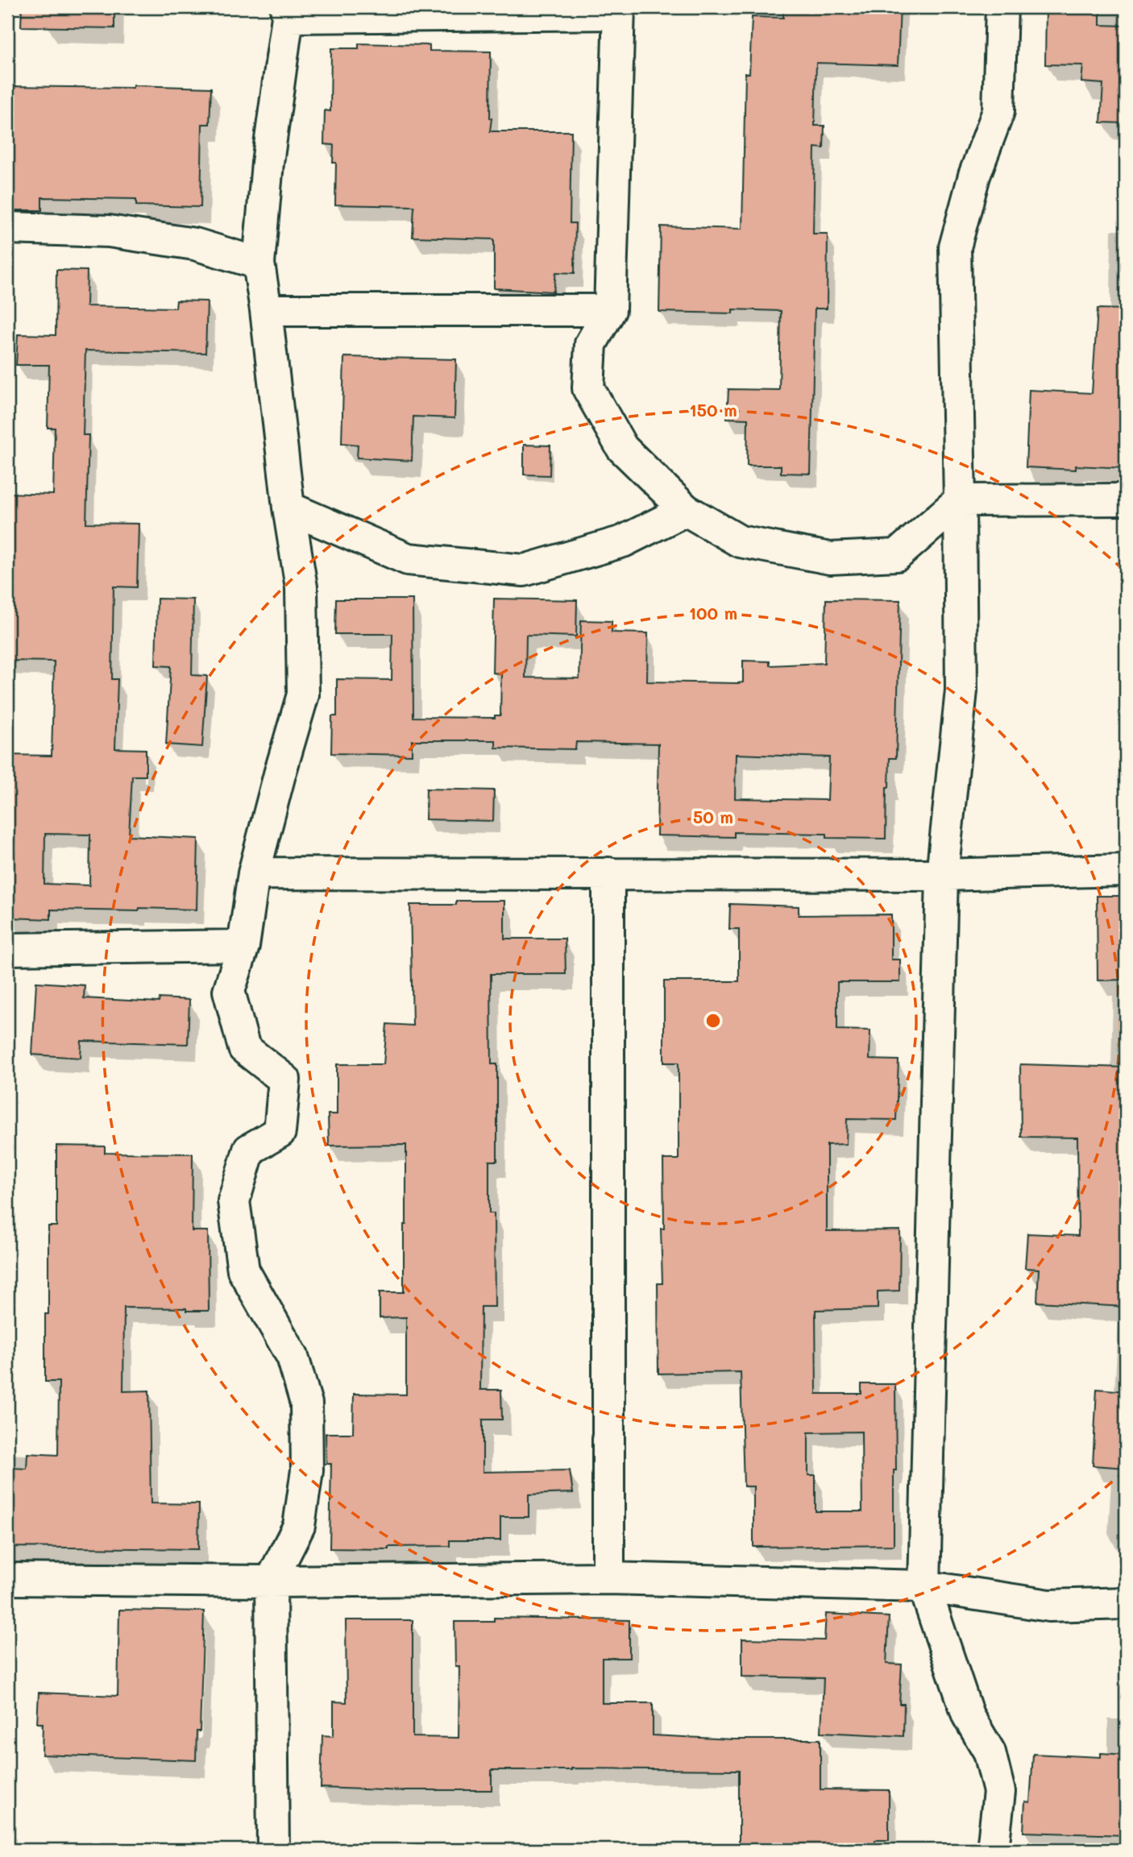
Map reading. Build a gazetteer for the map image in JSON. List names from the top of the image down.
{
  "rings": ["150 m", "100 m", "50 m"]
}
